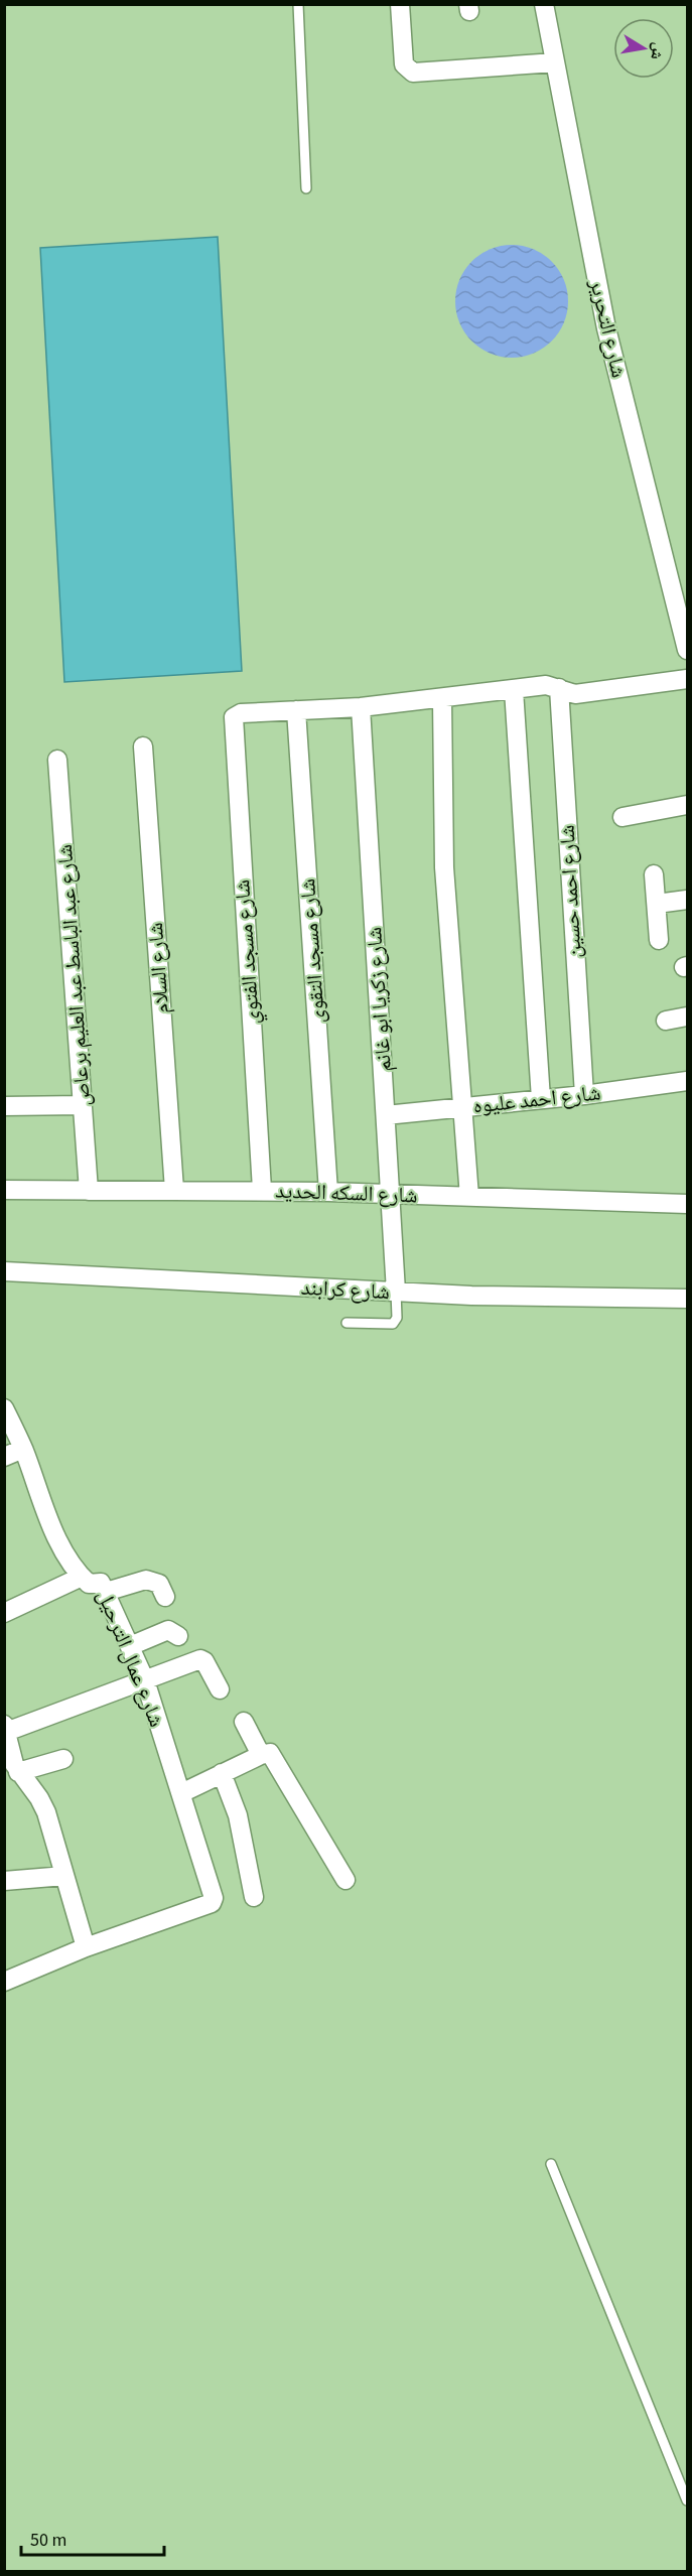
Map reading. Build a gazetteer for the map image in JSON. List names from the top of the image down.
{
  "streets": {
    "street": [
      "شارع التحرير",
      "شارع احمد حسين",
      "شارع مسجد التقوى",
      "شارع مسجد الفتوي",
      "شارع السلام",
      "شارع عبد الباسط عبد العليم برعاص",
      "شارع زكريا ابو غانم",
      "شارع احمد عليوه",
      "شارع السكه الحديد",
      "شارع كرابند",
      "شارع عمال الترحيل"
    ]
  },
  "crossings": [
    ["شارع احمد حسين", "شارع احمد عليوه"],
    ["شارع مسجد التقوى", "شارع مسجد الفتوي"],
    ["شارع مسجد التقوى", "شارع السكه الحديد"],
    ["شارع مسجد الفتوي", "شارع السكه الحديد"],
    ["شارع السلام", "شارع السكه الحديد"],
    ["شارع عبد الباسط عبد العليم برعاص", "شارع السكه الحديد"],
    ["شارع زكريا ابو غانم", "شارع احمد عليوه"],
    ["شارع زكريا ابو غانم", "شارع السكه الحديد"],
    ["شارع زكريا ابو غانم", "شارع كرابند"]
  ],
  "scale_bar": "50 m",
  "north": "right"
}
